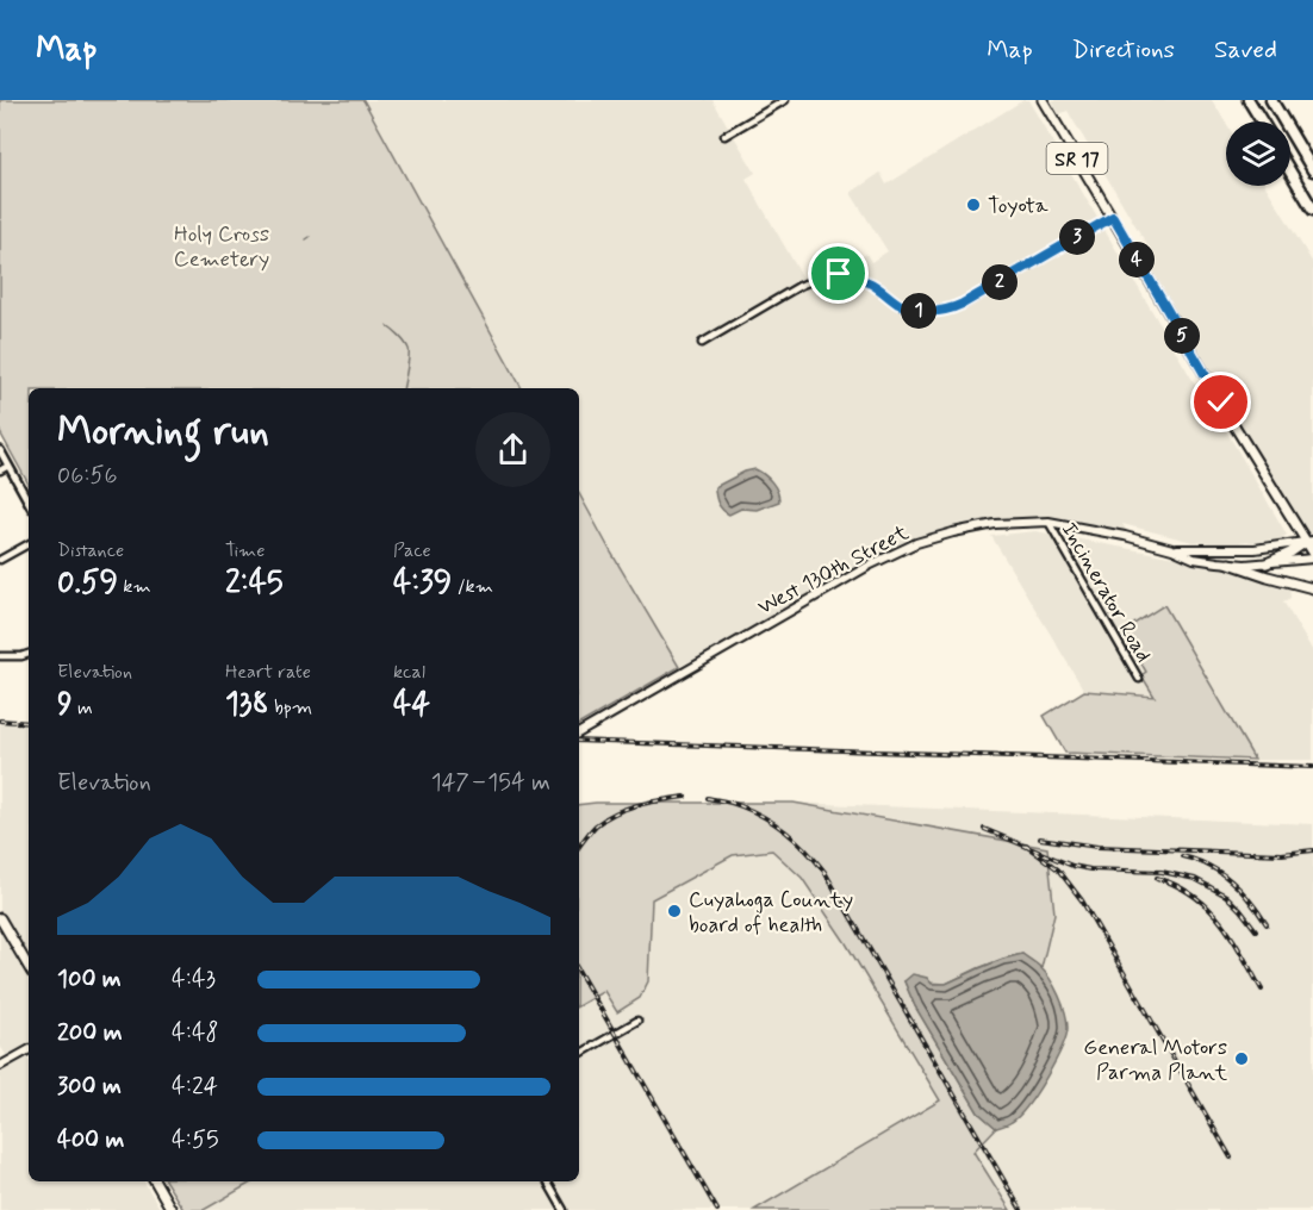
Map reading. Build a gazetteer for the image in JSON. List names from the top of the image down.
{
  "streets": {
    "main road": ["SR 17", "West 130th Street"],
    "street": ["Incinerator Road"]
  },
  "crossings": [
    ["SR 17", "West 130th Street"],
    ["West 130th Street", "Incinerator Road"]
  ],
  "parks": ["Holy Cross Cemetery"],
  "places": ["Toyota", "Cuyahoga County board of health", "General Motors Parma Plant"],
  "page": {
    "header": "Map",
    "nav": ["Map", "Directions", "Saved"],
    "pins": [
      "3",
      "4",
      "2",
      "1",
      "5"
    ],
    "heading": ["Morning run", "06:56"],
    "stats": [
      ["Distance", "0.59 km"],
      ["Time", "2:45"],
      ["Pace", "4:39 /km"],
      ["Elevation", "9 m"],
      ["Heart rate", "138 bpm"],
      ["kcal", "44"]
    ],
    "chart": ["Elevation", "147–154 m"],
    "list": [
      {
        "name": "100 m",
        "note": "4:43"
      },
      {
        "name": "200 m",
        "note": "4:48"
      },
      {
        "name": "300 m",
        "note": "4:24"
      },
      {
        "name": "400 m",
        "note": "4:55"
      }
    ]
  }
}
